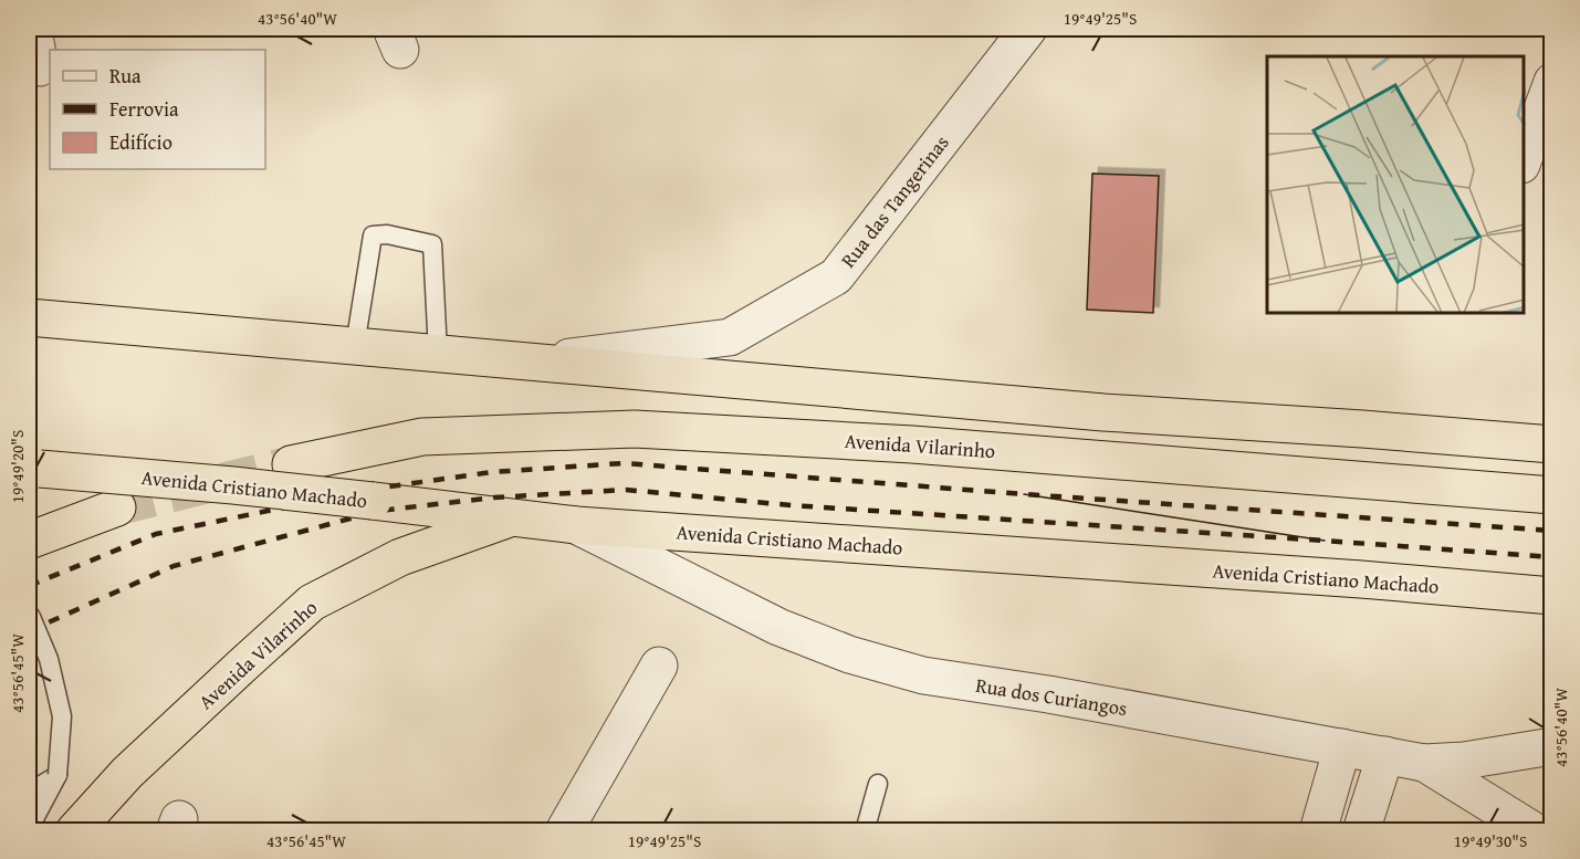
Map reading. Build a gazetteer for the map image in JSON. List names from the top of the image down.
{
  "streets": {
    "highway": ["Avenida Vilarinho", "Avenida Cristiano Machado"],
    "street": ["Rua das Tangerinas", "Rua dos Curiangos"]
  },
  "crossings": [
    ["Avenida Vilarinho", "Avenida Cristiano Machado"],
    ["Avenida Cristiano Machado", "Rua dos Curiangos"]
  ],
  "legend": ["Rua", "Ferrovia", "Edifício"],
  "coordinates": [
    "43°56'40\"W",
    "19°49'25\"S",
    "19°49'20\"S",
    "43°56'45\"W",
    "19°49'30\"S"
  ]
}
